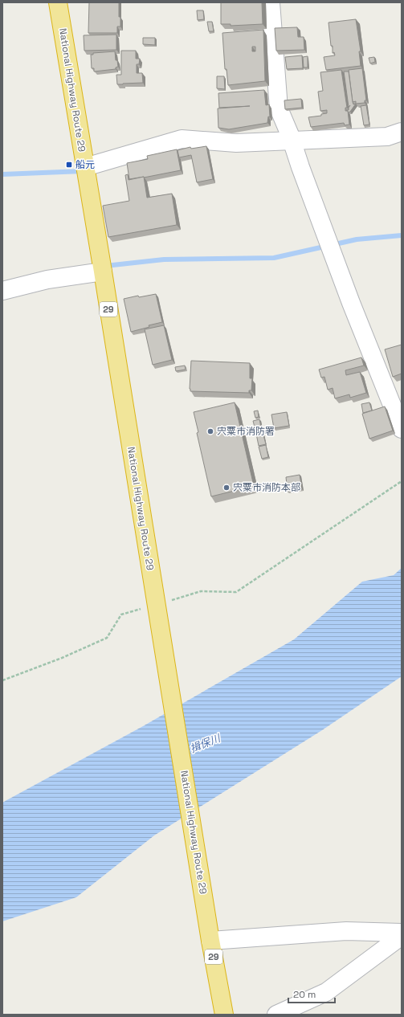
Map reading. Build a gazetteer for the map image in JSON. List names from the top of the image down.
{
  "streets": {
    "highway": ["National Highway Route 29", "29"]
  },
  "water": ["揖保川"],
  "places": {
    "transit": ["船元"],
    "other": ["宍粟市消防署", "宍粟市消防本部"]
  },
  "scale_bar": "20 m"
}
